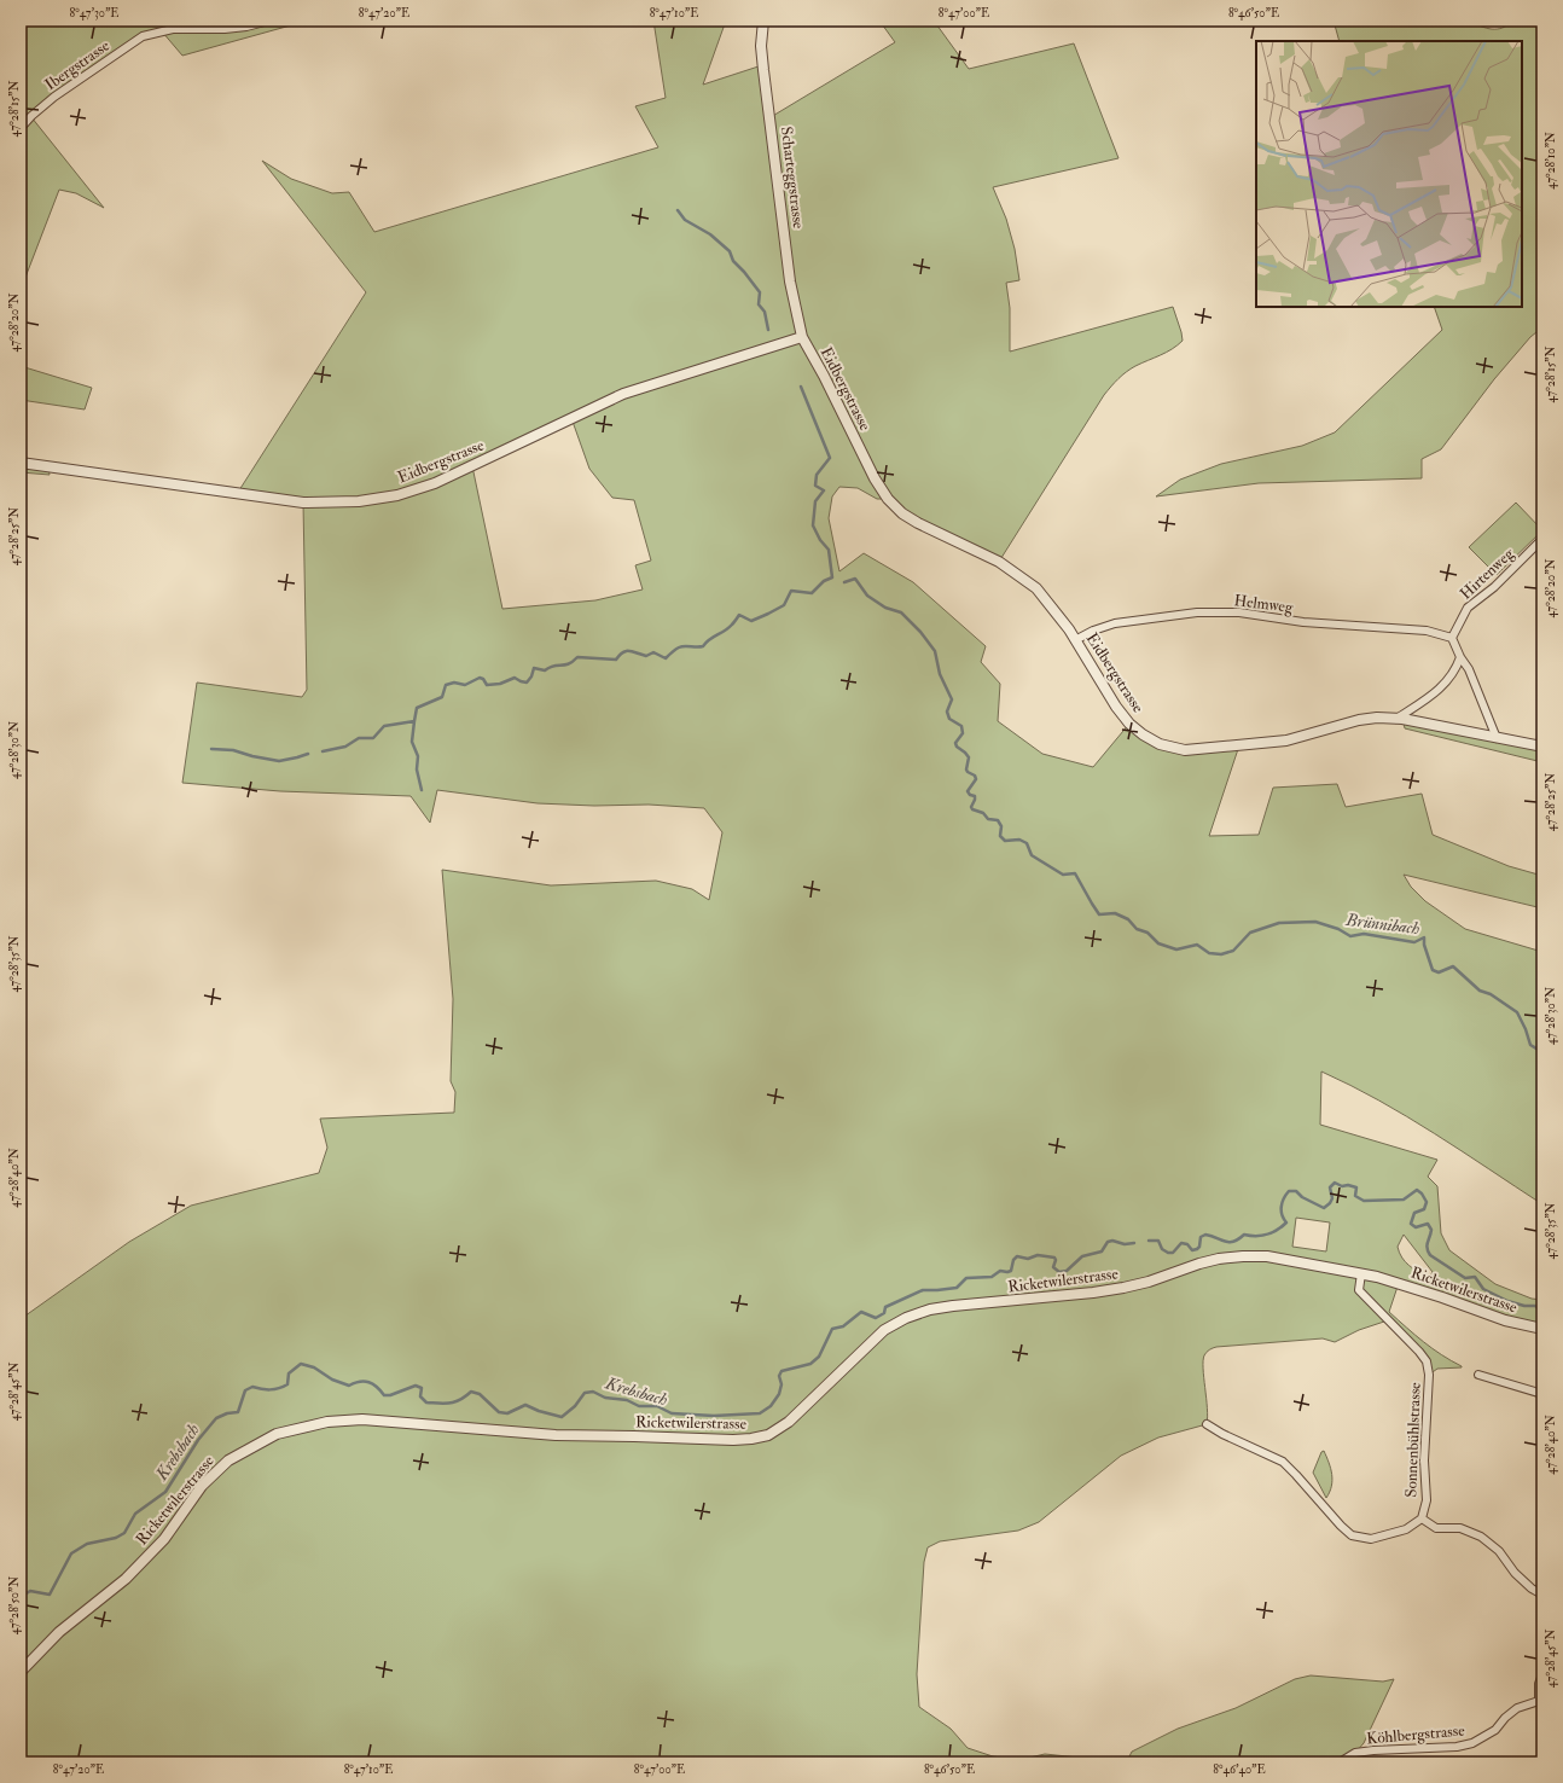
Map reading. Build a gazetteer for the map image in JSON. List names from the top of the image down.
{
  "streets": {
    "street": [
      "Ibergstrasse",
      "Scharteggstrasse",
      "Eidbergstrasse",
      "Hirtenweg",
      "Helmweg",
      "Ricketwilerstrasse",
      "Sonnenbühlstrasse",
      "Köhlbergstrasse"
    ]
  },
  "crossings": [
    ["Scharteggstrasse", "Eidbergstrasse"],
    ["Eidbergstrasse", "Helmweg"],
    ["Hirtenweg", "Helmweg"],
    ["Ricketwilerstrasse", "Sonnenbühlstrasse"]
  ],
  "water": ["Brünnibach", "Krebsbach"],
  "coordinates": [
    "8°47'30\"E",
    "8°47'20\"E",
    "8°47'10\"E",
    "8°47'00\"E",
    "8°46'50\"E",
    "47°28'15\"N",
    "47°28'10\"N",
    "47°28'20\"N",
    "47°28'25\"N",
    "47°28'30\"N",
    "47°28'35\"N",
    "47°28'40\"N",
    "47°28'45\"N",
    "47°28'50\"N",
    "8°46'40\"E"
  ]
}
